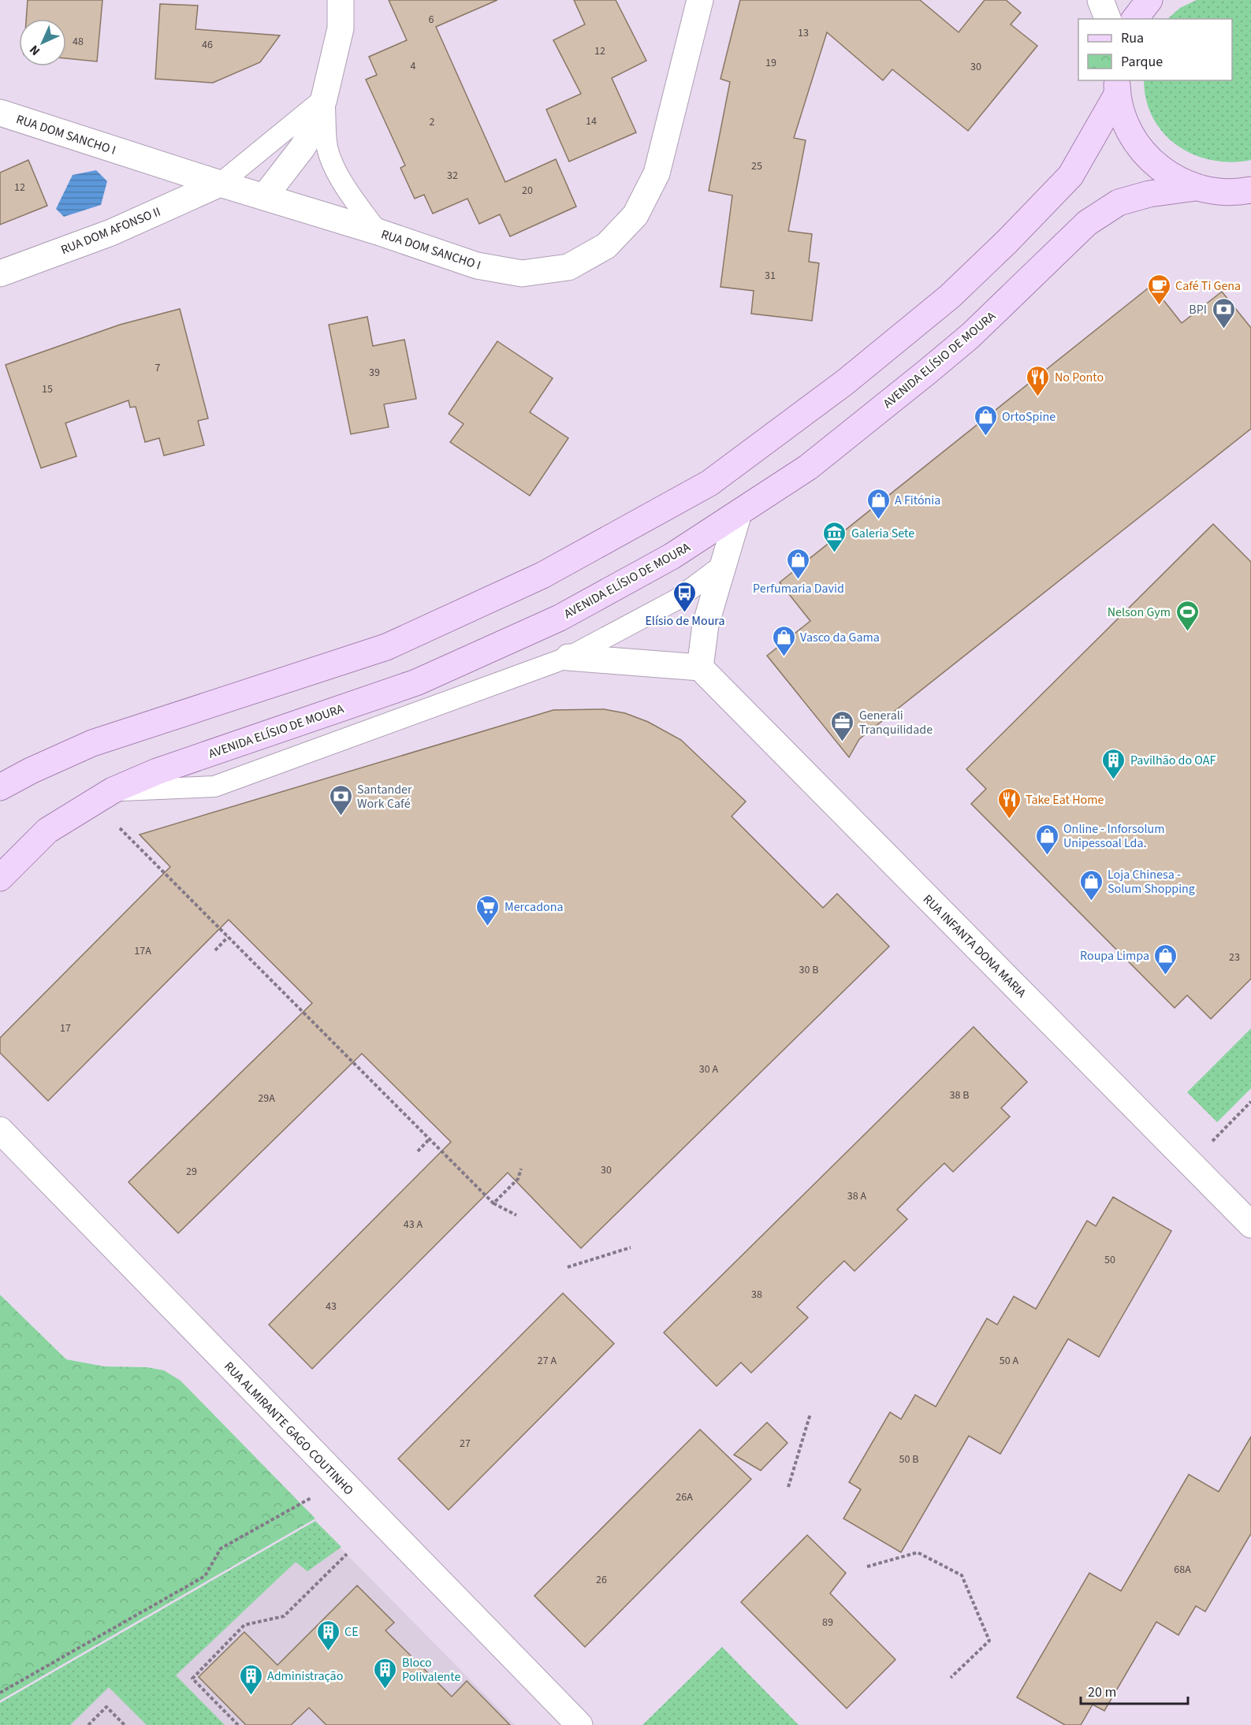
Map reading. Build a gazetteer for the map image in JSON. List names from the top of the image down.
{
  "streets": {
    "main road": ["AVENIDA ELÍSIO DE MOURA"],
    "street": [
      "RUA DOM SANCHO I",
      "RUA DOM AFONSO II",
      "RUA INFANTA DONA MARIA",
      "RUA ALMIRANTE GAGO COUTINHO"
    ]
  },
  "crossings": [
    ["RUA DOM SANCHO I", "RUA DOM AFONSO II"]
  ],
  "places": {
    "cafe": ["Café Ti Gena"],
    "bank": ["BPI", "Santander Work Café"],
    "restaurant": ["No Ponto", "Take Eat Home"],
    "shop": [
      "OrtoSpine",
      "A Fitónia",
      "Perfumaria David",
      "Vasco da Gama",
      "Online - Inforsolum Unipessoal Lda.",
      "Loja Chinesa - Solum Shopping",
      "Roupa Limpa"
    ],
    "museum": ["Galeria Sete"],
    "bus stop": ["Elísio de Moura"],
    "sports": ["Nelson Gym"],
    "office": ["Generali Tranquilidade"],
    "building": [
      "Pavilhão do OAF",
      "CE",
      "Bloco Polivalente",
      "Administração"
    ],
    "supermarket": ["Mercadona"]
  },
  "house_numbers": [
    "6",
    "13",
    "48",
    "46",
    "12",
    "19",
    "4",
    "30",
    "14",
    "2",
    "25",
    "32",
    "12",
    "20",
    "31",
    "7",
    "39",
    "15",
    "17A",
    "23",
    "30 B",
    "17",
    "30 A",
    "38 B",
    "29A",
    "30",
    "29",
    "38 A",
    "43 A",
    "50",
    "38",
    "43",
    "27 A",
    "50 A",
    "27",
    "50 B",
    "26A",
    "68A",
    "26",
    "89"
  ],
  "legend": ["Rua", "Parque"],
  "scale_bar": "20 m",
  "north": "bottom left"
}
